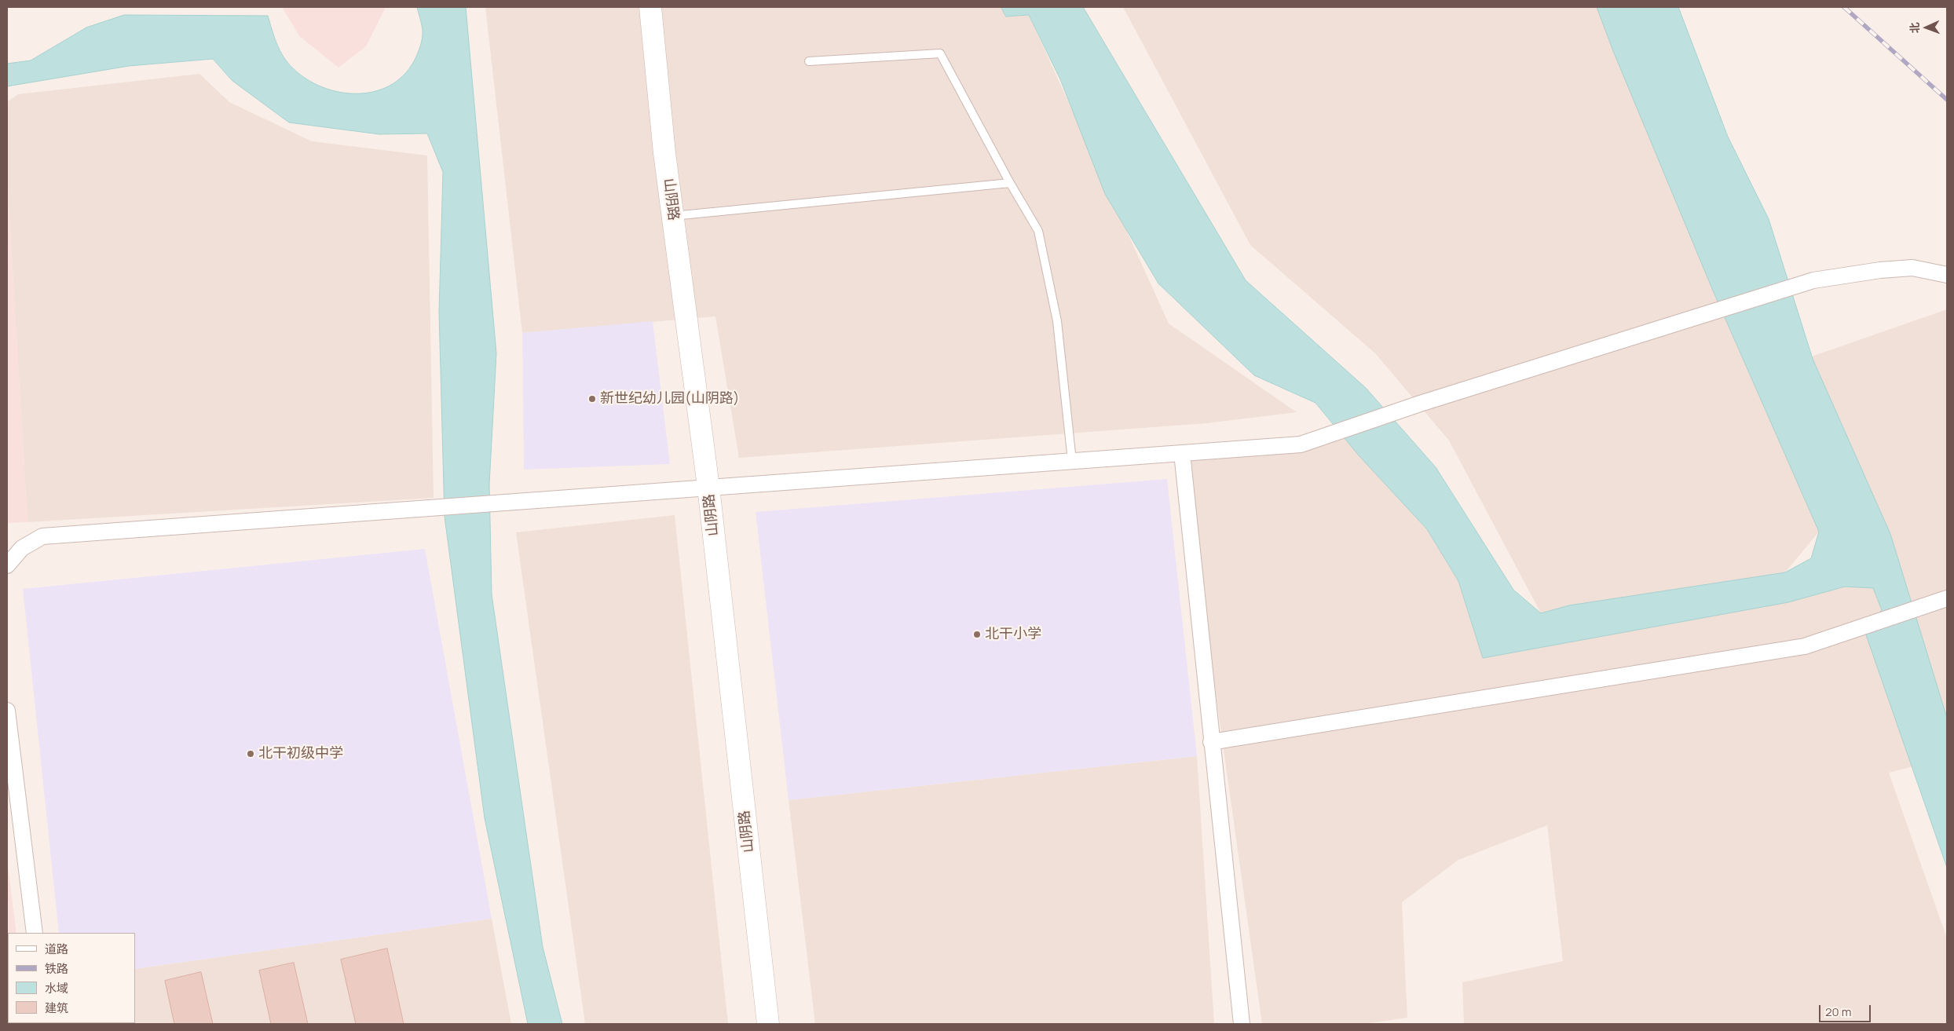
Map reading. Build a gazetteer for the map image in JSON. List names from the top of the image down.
{
  "streets": {
    "main road": ["山阴路"]
  },
  "places": ["新世纪幼儿园(山阴路)", "北干小学", "北干初级中学"],
  "legend": [
    "道路",
    "铁路",
    "水域",
    "建筑"
  ],
  "scale_bar": "20 m",
  "north": "left"
}
